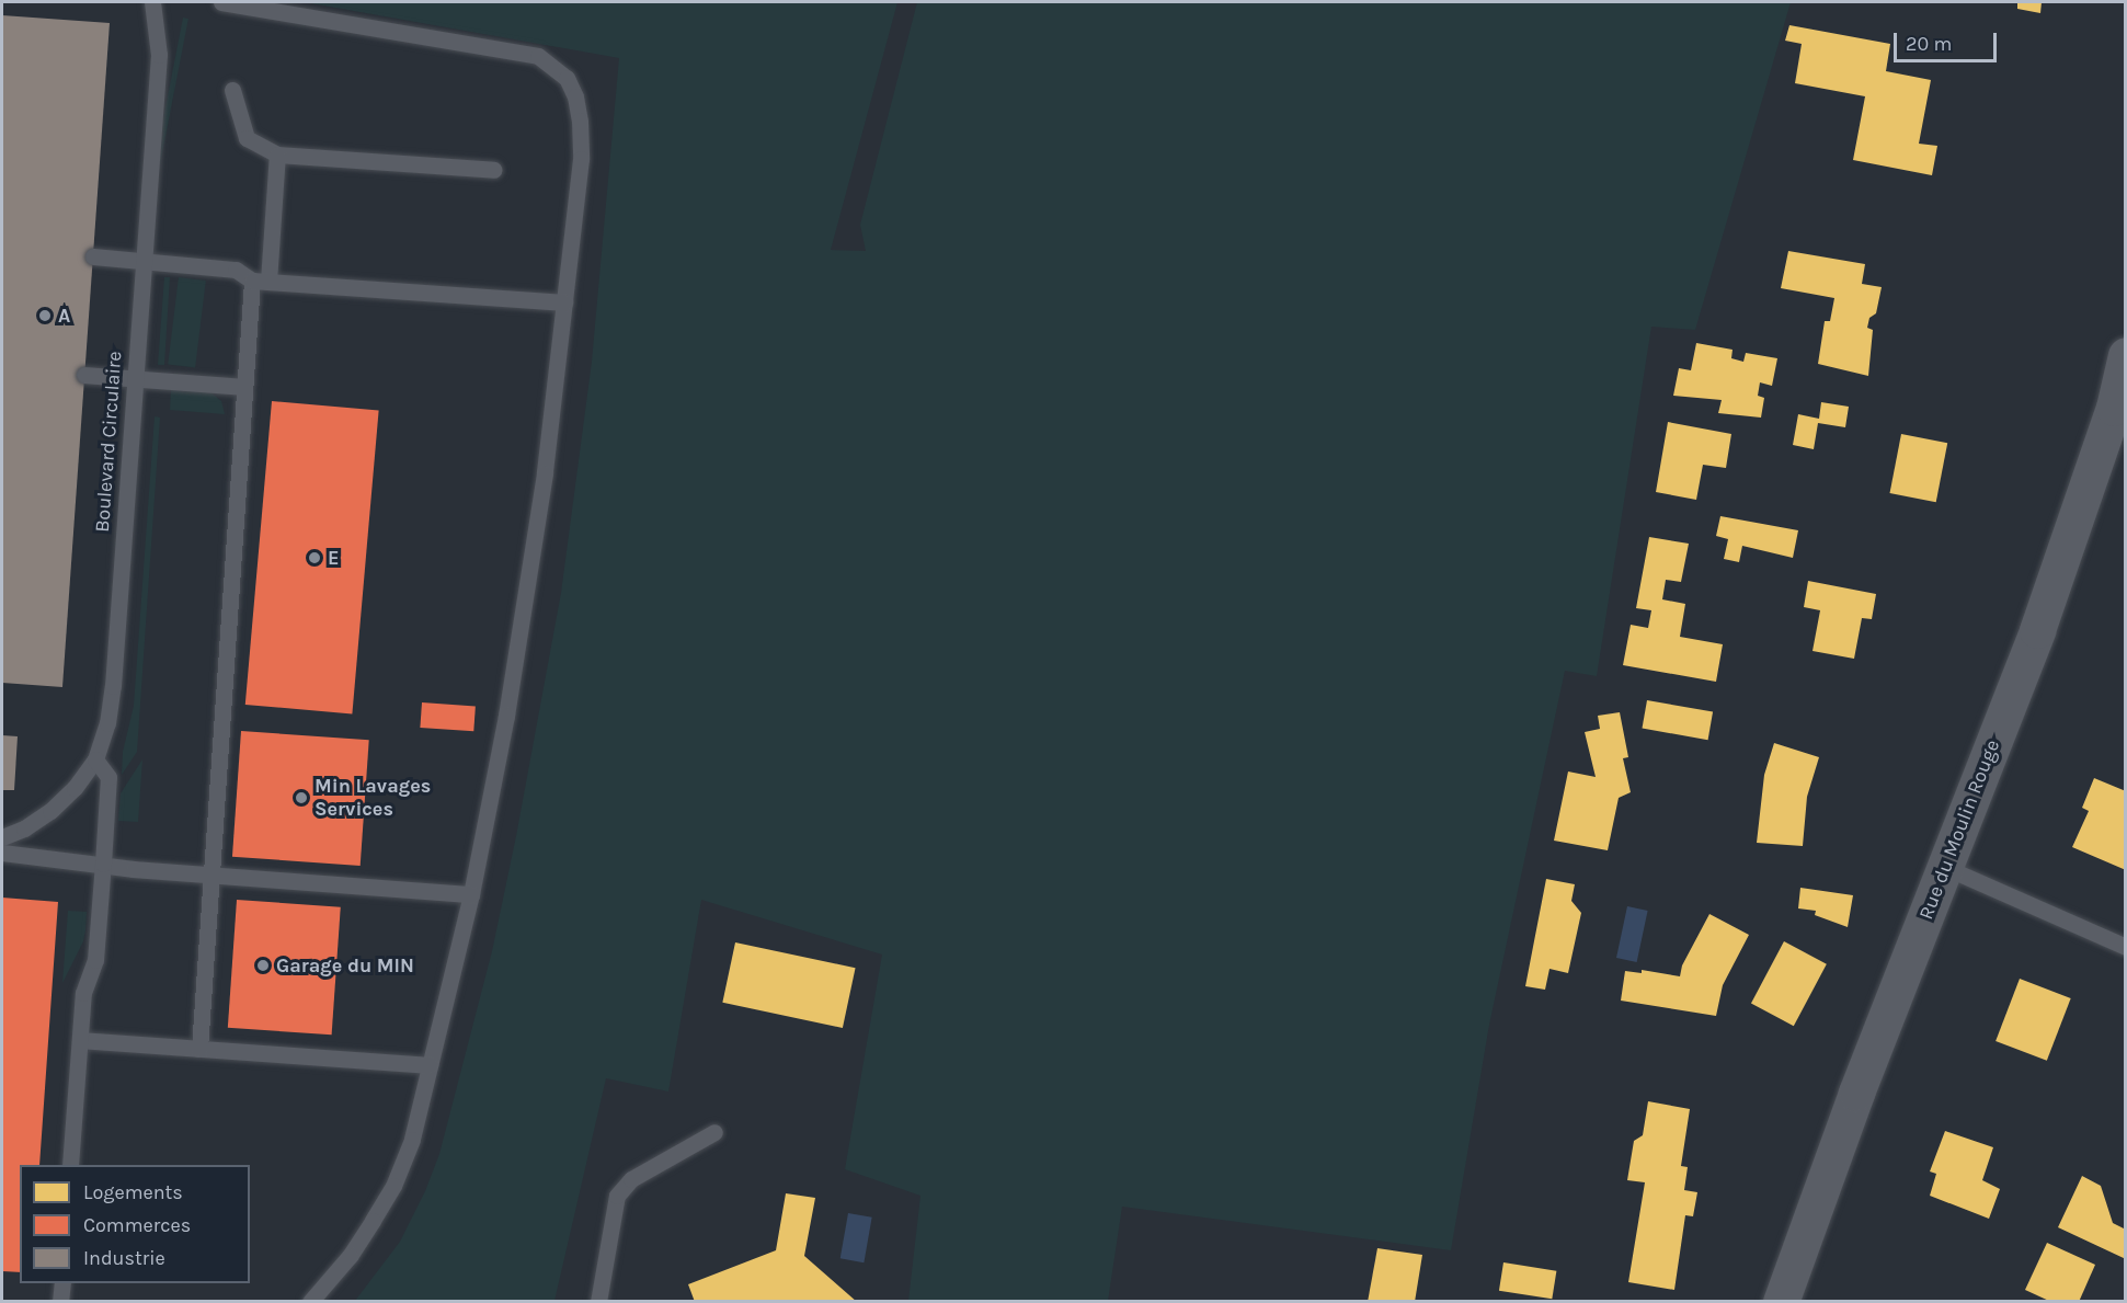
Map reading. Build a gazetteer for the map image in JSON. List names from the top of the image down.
{
  "streets": {
    "street": ["Rue du Moulin Rouge"],
    "lane": ["Boulevard Circulaire"]
  },
  "places": [
    "A",
    "E",
    "Min Lavages Services",
    "Garage du MIN"
  ],
  "legend": ["Logements", "Commerces", "Industrie"],
  "scale_bar": "20 m"
}
